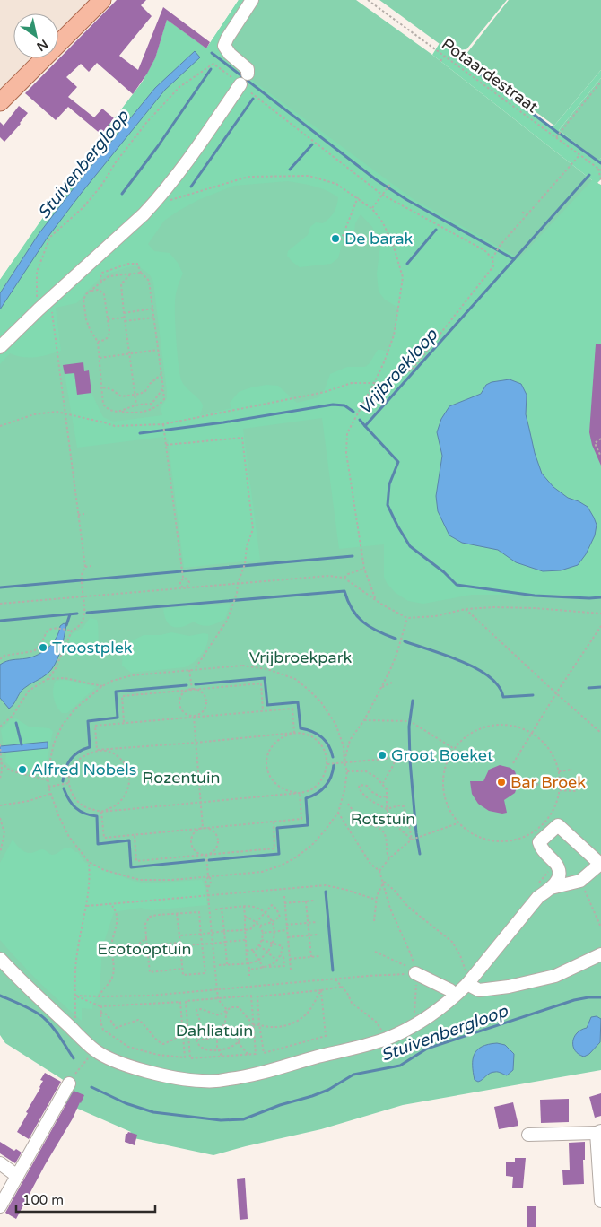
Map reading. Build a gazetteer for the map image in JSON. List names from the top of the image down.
{
  "streets": {
    "path": ["Potaardestraat"]
  },
  "water": ["Stuivenbergloop", "Vrijbroekloop"],
  "parks": [
    "Vrijbroekpark",
    "Rozentuin",
    "Rotstuin",
    "Ecotooptuin",
    "Dahliatuin"
  ],
  "places": [
    "De barak",
    "Troostplek",
    "Groot Boeket",
    "Alfred Nobels",
    "Bar Broek"
  ],
  "scale_bar": "100 m",
  "north": "bottom right"
}
